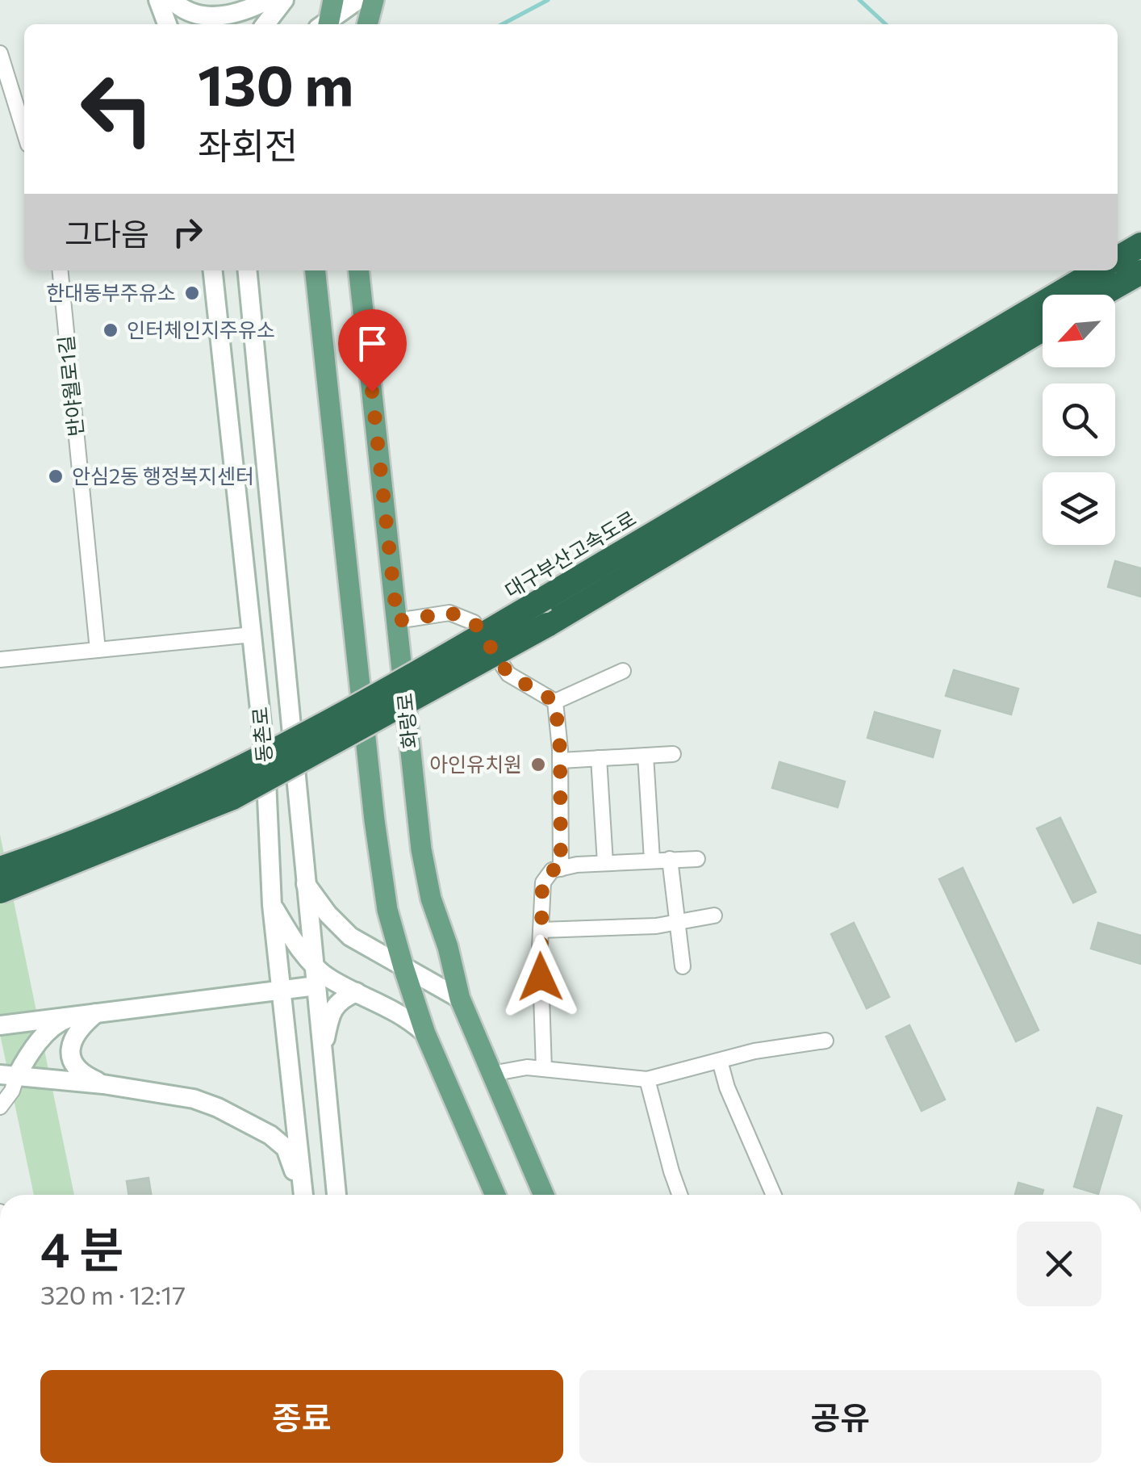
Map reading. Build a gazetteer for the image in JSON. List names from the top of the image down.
{
  "streets": {
    "highway": ["대구부산고속도로"],
    "main road": ["화랑로", "동촌로"],
    "street": ["반야월로1길"]
  },
  "places": [
    "한대동부주유소",
    "인터체인지주유소",
    "안심2동 행정복지센터",
    "아인유치원"
  ],
  "north": "bottom left",
  "page": {
    "turn": ["130 m", "좌회전"],
    "then": "그다음",
    "heading": ["4 분", "320 m · 12:17"],
    "buttons": ["종료", "공유"]
  }
}
